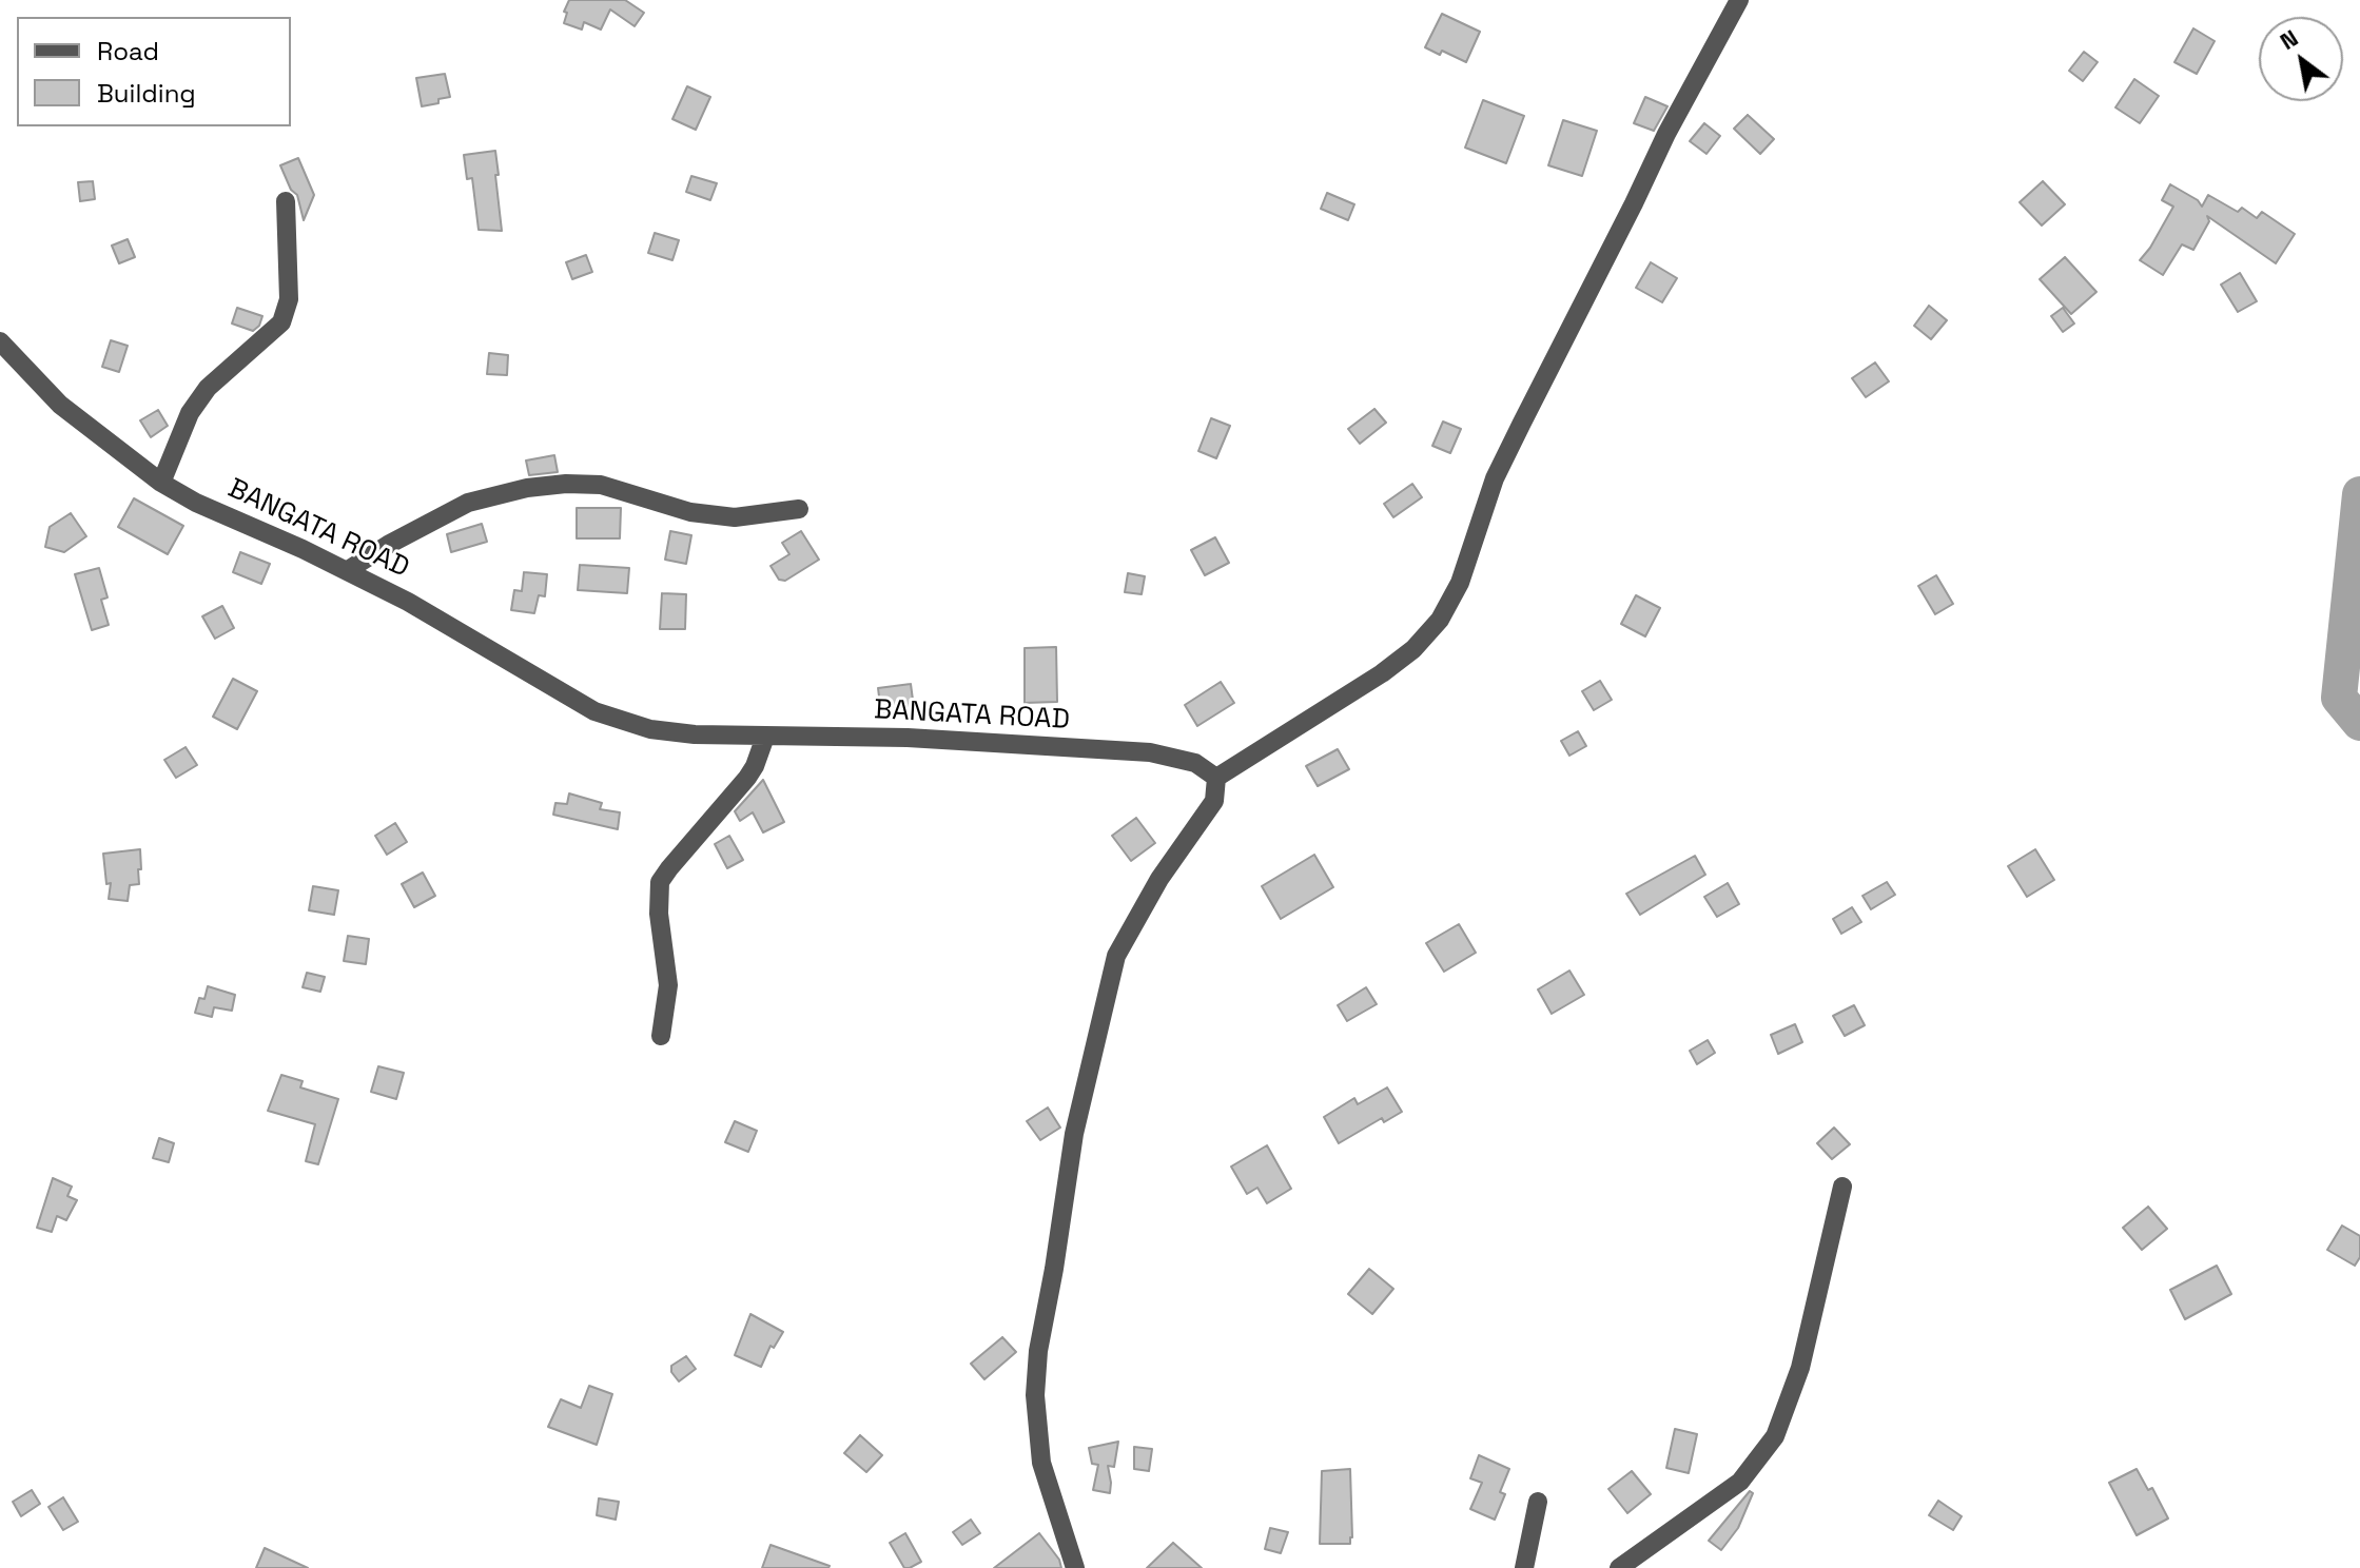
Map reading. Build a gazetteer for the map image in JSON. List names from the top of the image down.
{
  "streets": {
    "street": ["BANGATA ROAD"]
  },
  "legend": ["Road", "Building"],
  "north": "top left"
}
